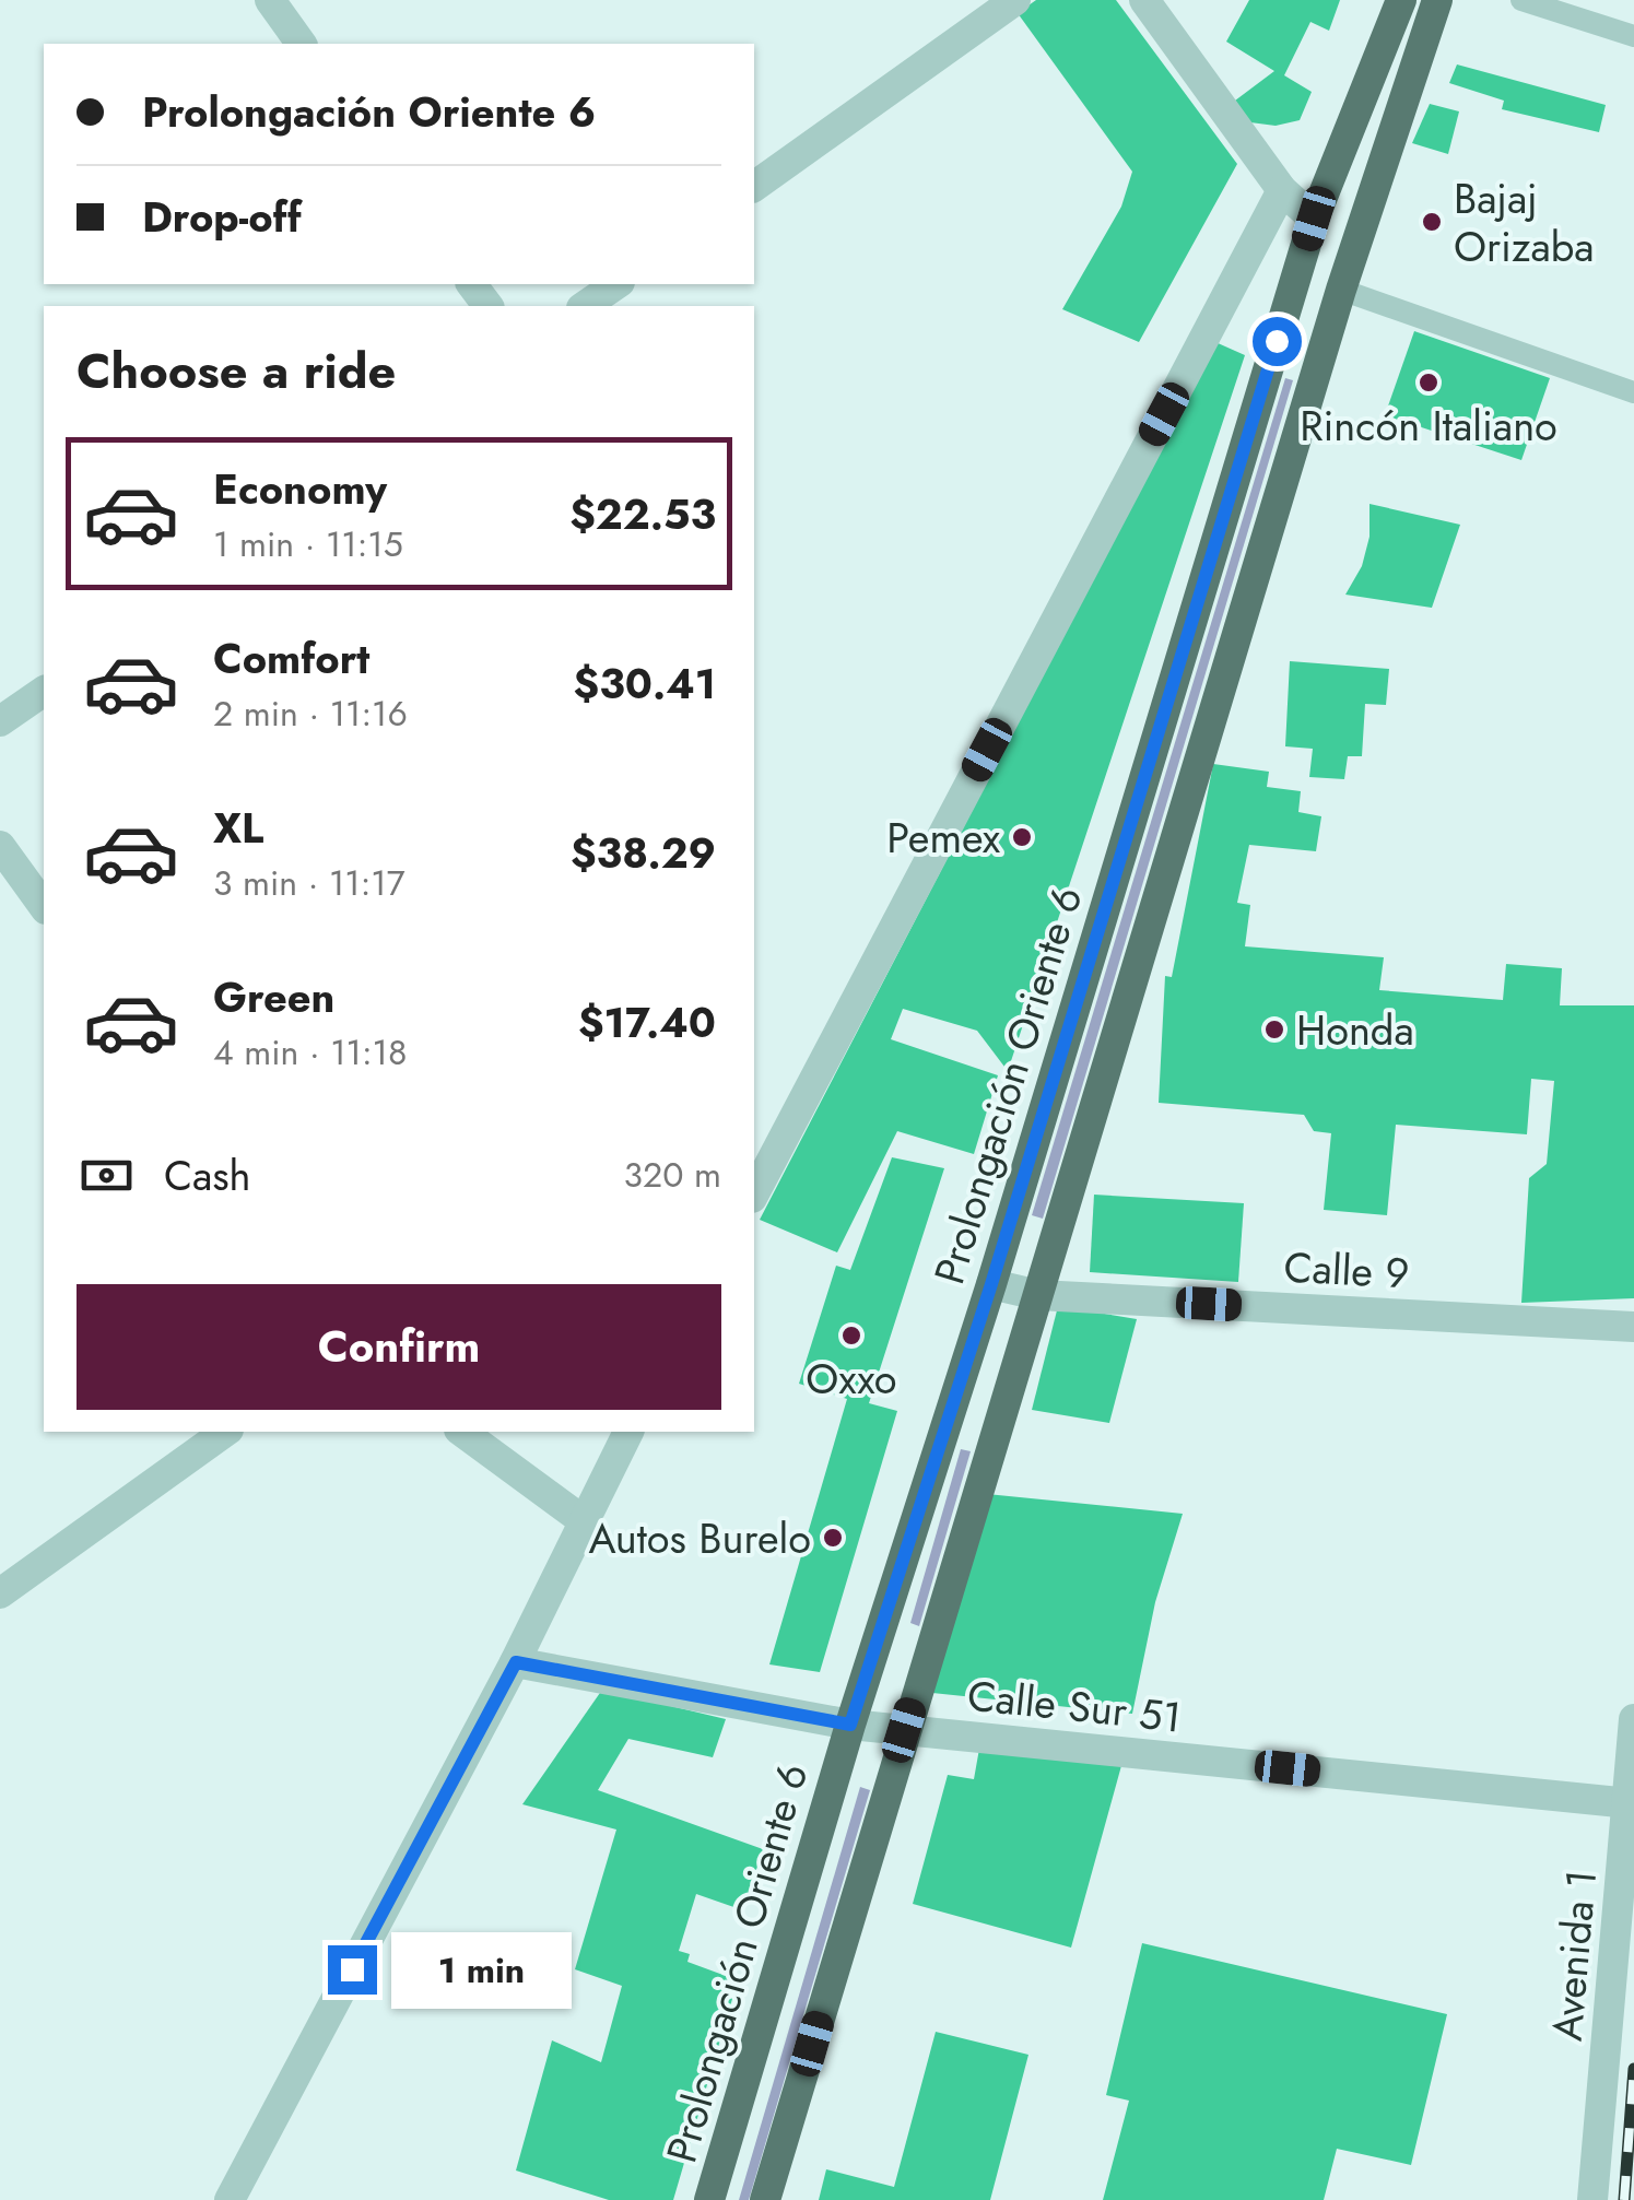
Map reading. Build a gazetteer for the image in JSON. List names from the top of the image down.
{
  "streets": {
    "main road": ["Prolongación Oriente 6"],
    "street": ["Calle 9", "Calle Sur 51", "Avenida 1"]
  },
  "crossings": [
    ["Prolongación Oriente 6", "Calle 9"],
    ["Prolongación Oriente 6", "Calle Sur 51"],
    ["Calle Sur 51", "Avenida 1"]
  ],
  "places": [
    "Bajaj Orizaba",
    "Rincón Italiano",
    "Pemex",
    "Honda",
    "Oxxo",
    "Autos Burelo"
  ],
  "page": {
    "banner": ["Prolongación Oriente 6", "Drop-off"],
    "heading": "Choose a ride",
    "list": [
      {
        "name": "Economy",
        "note": "1 min · 11:15",
        "value": "$22.53"
      },
      {
        "name": "Comfort",
        "note": "2 min · 11:16",
        "value": "$30.41"
      },
      {
        "name": "XL",
        "note": "3 min · 11:17",
        "value": "$38.29"
      },
      {
        "name": "Green",
        "note": "4 min · 11:18",
        "value": "$17.40"
      }
    ],
    "pay": ["Cash", "320 m"],
    "buttons": "Confirm",
    "bubble": "1 min"
  }
}
